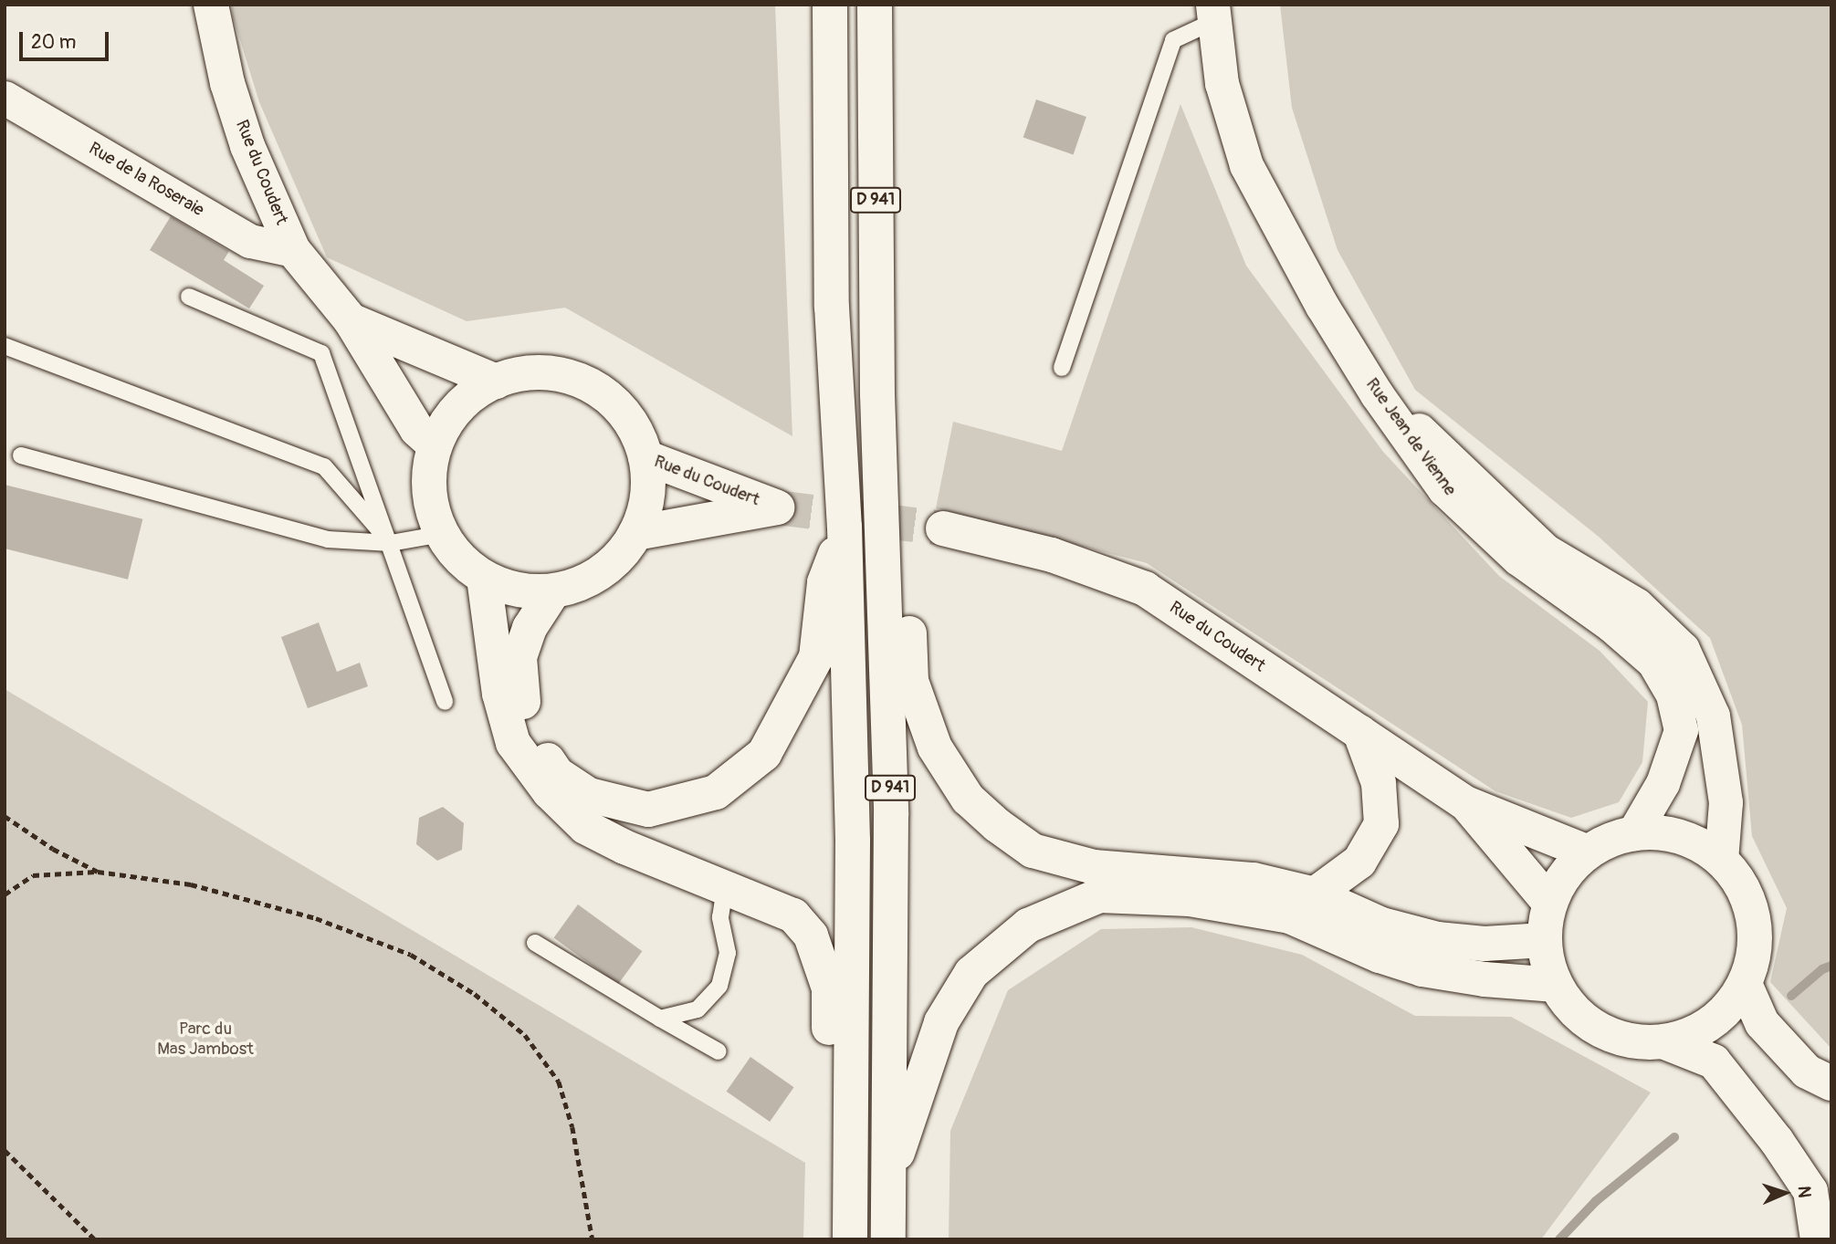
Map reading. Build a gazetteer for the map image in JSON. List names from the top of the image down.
{
  "streets": {
    "main road": ["Rue du Coudert", "D 941"],
    "street": ["Rue de la Roseraie", "Rue Jean de Vienne"]
  },
  "crossings": [
    ["Rue du Coudert", "Rue de la Roseraie"],
    ["Rue du Coudert", "Rue Jean de Vienne"]
  ],
  "parks": ["Parc du Mas Jambost"],
  "scale_bar": "20 m",
  "north": "right"
}
